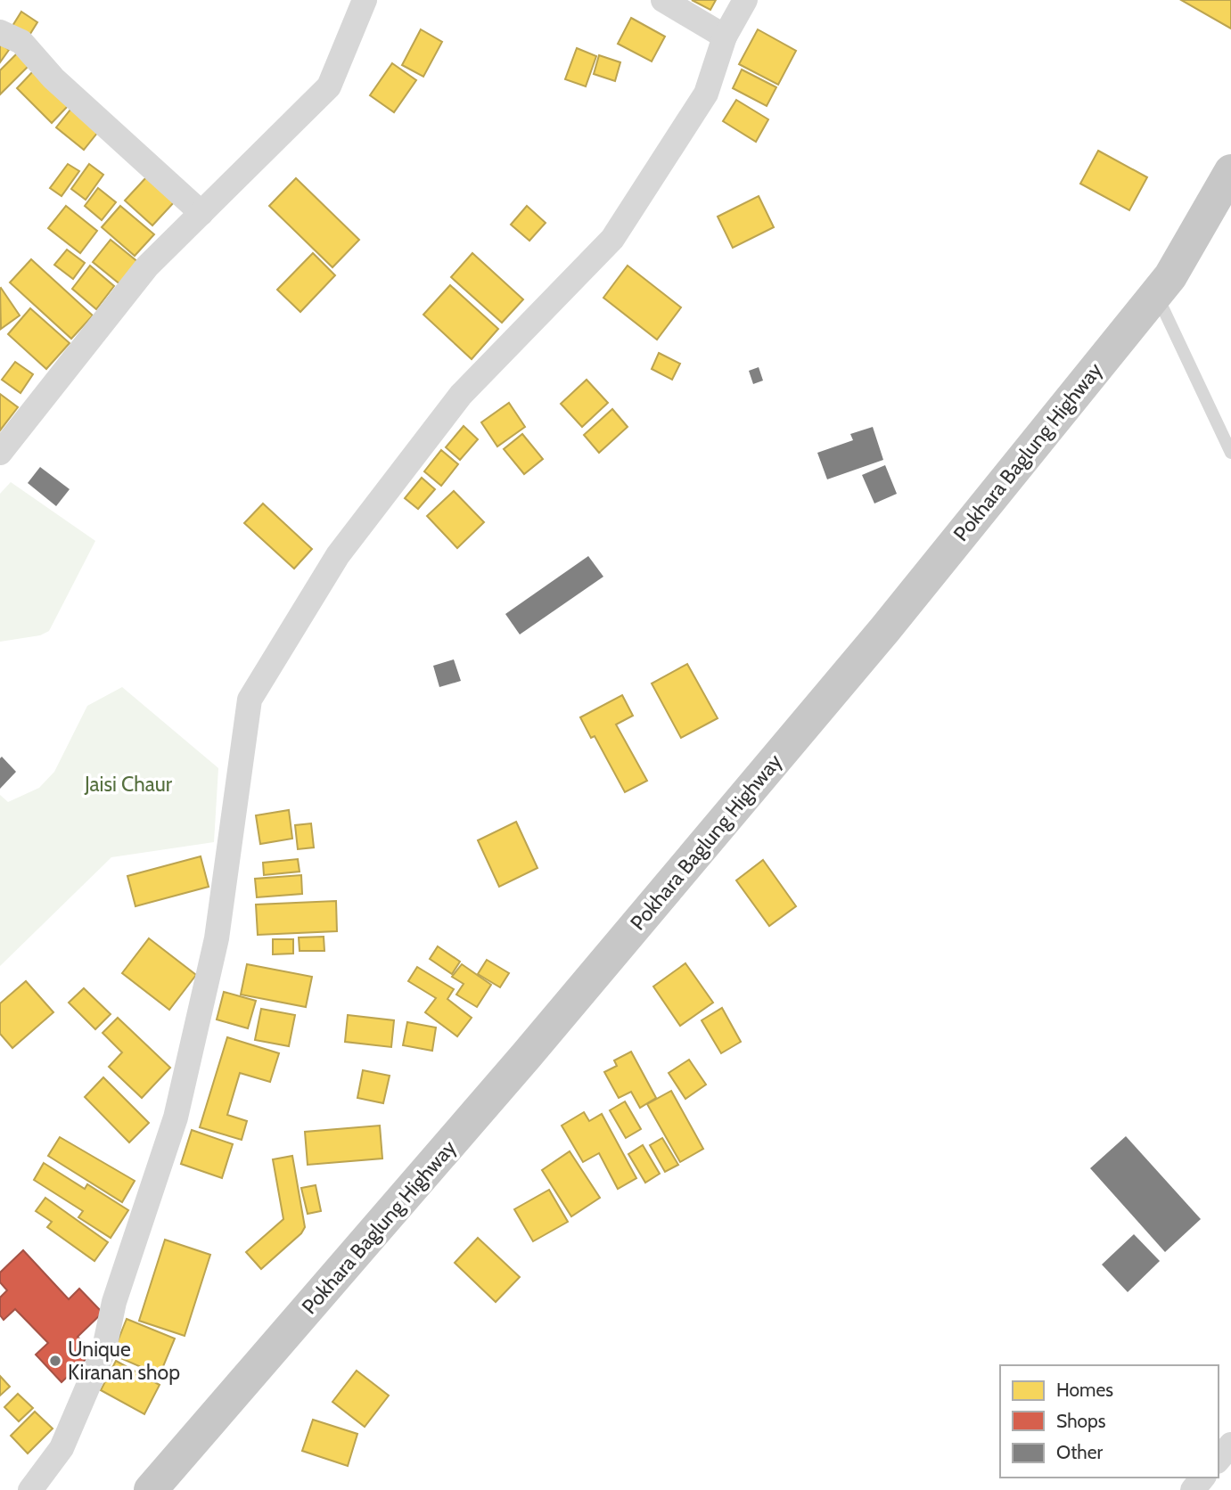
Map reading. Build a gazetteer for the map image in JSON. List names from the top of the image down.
{
  "streets": {
    "highway": ["Pokhara Baglung Highway"]
  },
  "parks": ["Jaisi Chaur"],
  "places": ["Unique Kiranan shop"],
  "legend": ["Homes", "Shops", "Other"]
}
